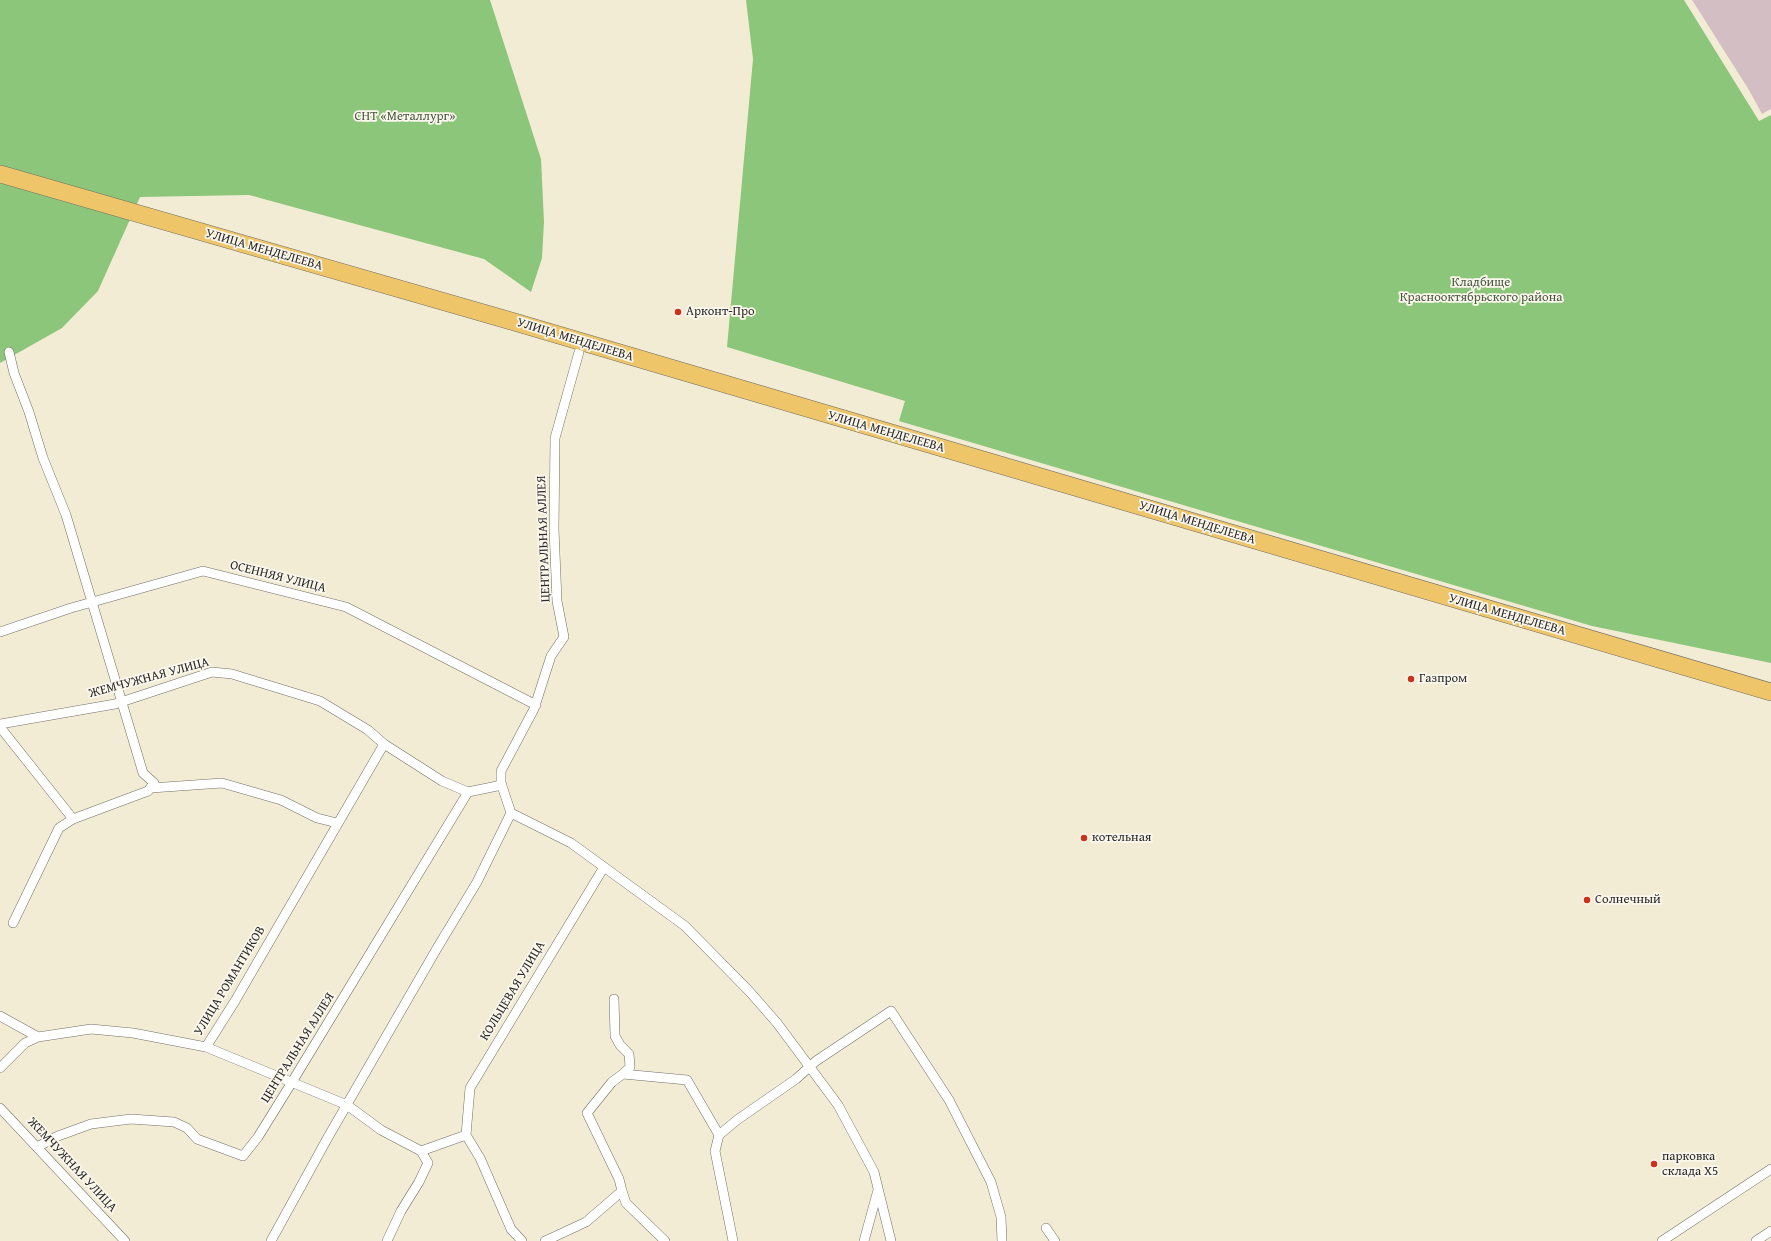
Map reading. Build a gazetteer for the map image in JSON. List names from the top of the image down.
{
  "streets": {
    "highway": ["УЛИЦА МЕНДЕЛЕЕВА"],
    "street": [
      "ЦЕНТРАЛЬНАЯ АЛЛЕЯ",
      "ОСЕННЯЯ УЛИЦА",
      "ЖЕМЧУЖНАЯ УЛИЦА",
      "УЛИЦА РОМАНТИКОВ",
      "КОЛЬЦЕВАЯ УЛИЦА"
    ]
  },
  "crossings": [
    ["УЛИЦА МЕНДЕЛЕЕВА", "ЦЕНТРАЛЬНАЯ АЛЛЕЯ"],
    ["ЦЕНТРАЛЬНАЯ АЛЛЕЯ", "ОСЕННЯЯ УЛИЦА"],
    ["ЦЕНТРАЛЬНАЯ АЛЛЕЯ", "ЖЕМЧУЖНАЯ УЛИЦА"],
    ["ЖЕМЧУЖНАЯ УЛИЦА", "УЛИЦА РОМАНТИКОВ"]
  ],
  "parks": ["СНТ «Металлург»", "Кладбище Краснооктябрьского района"],
  "places": [
    "Арконт-Про",
    "Газпром",
    "котельная",
    "Солнечный",
    "парковка склада X5"
  ]
}
